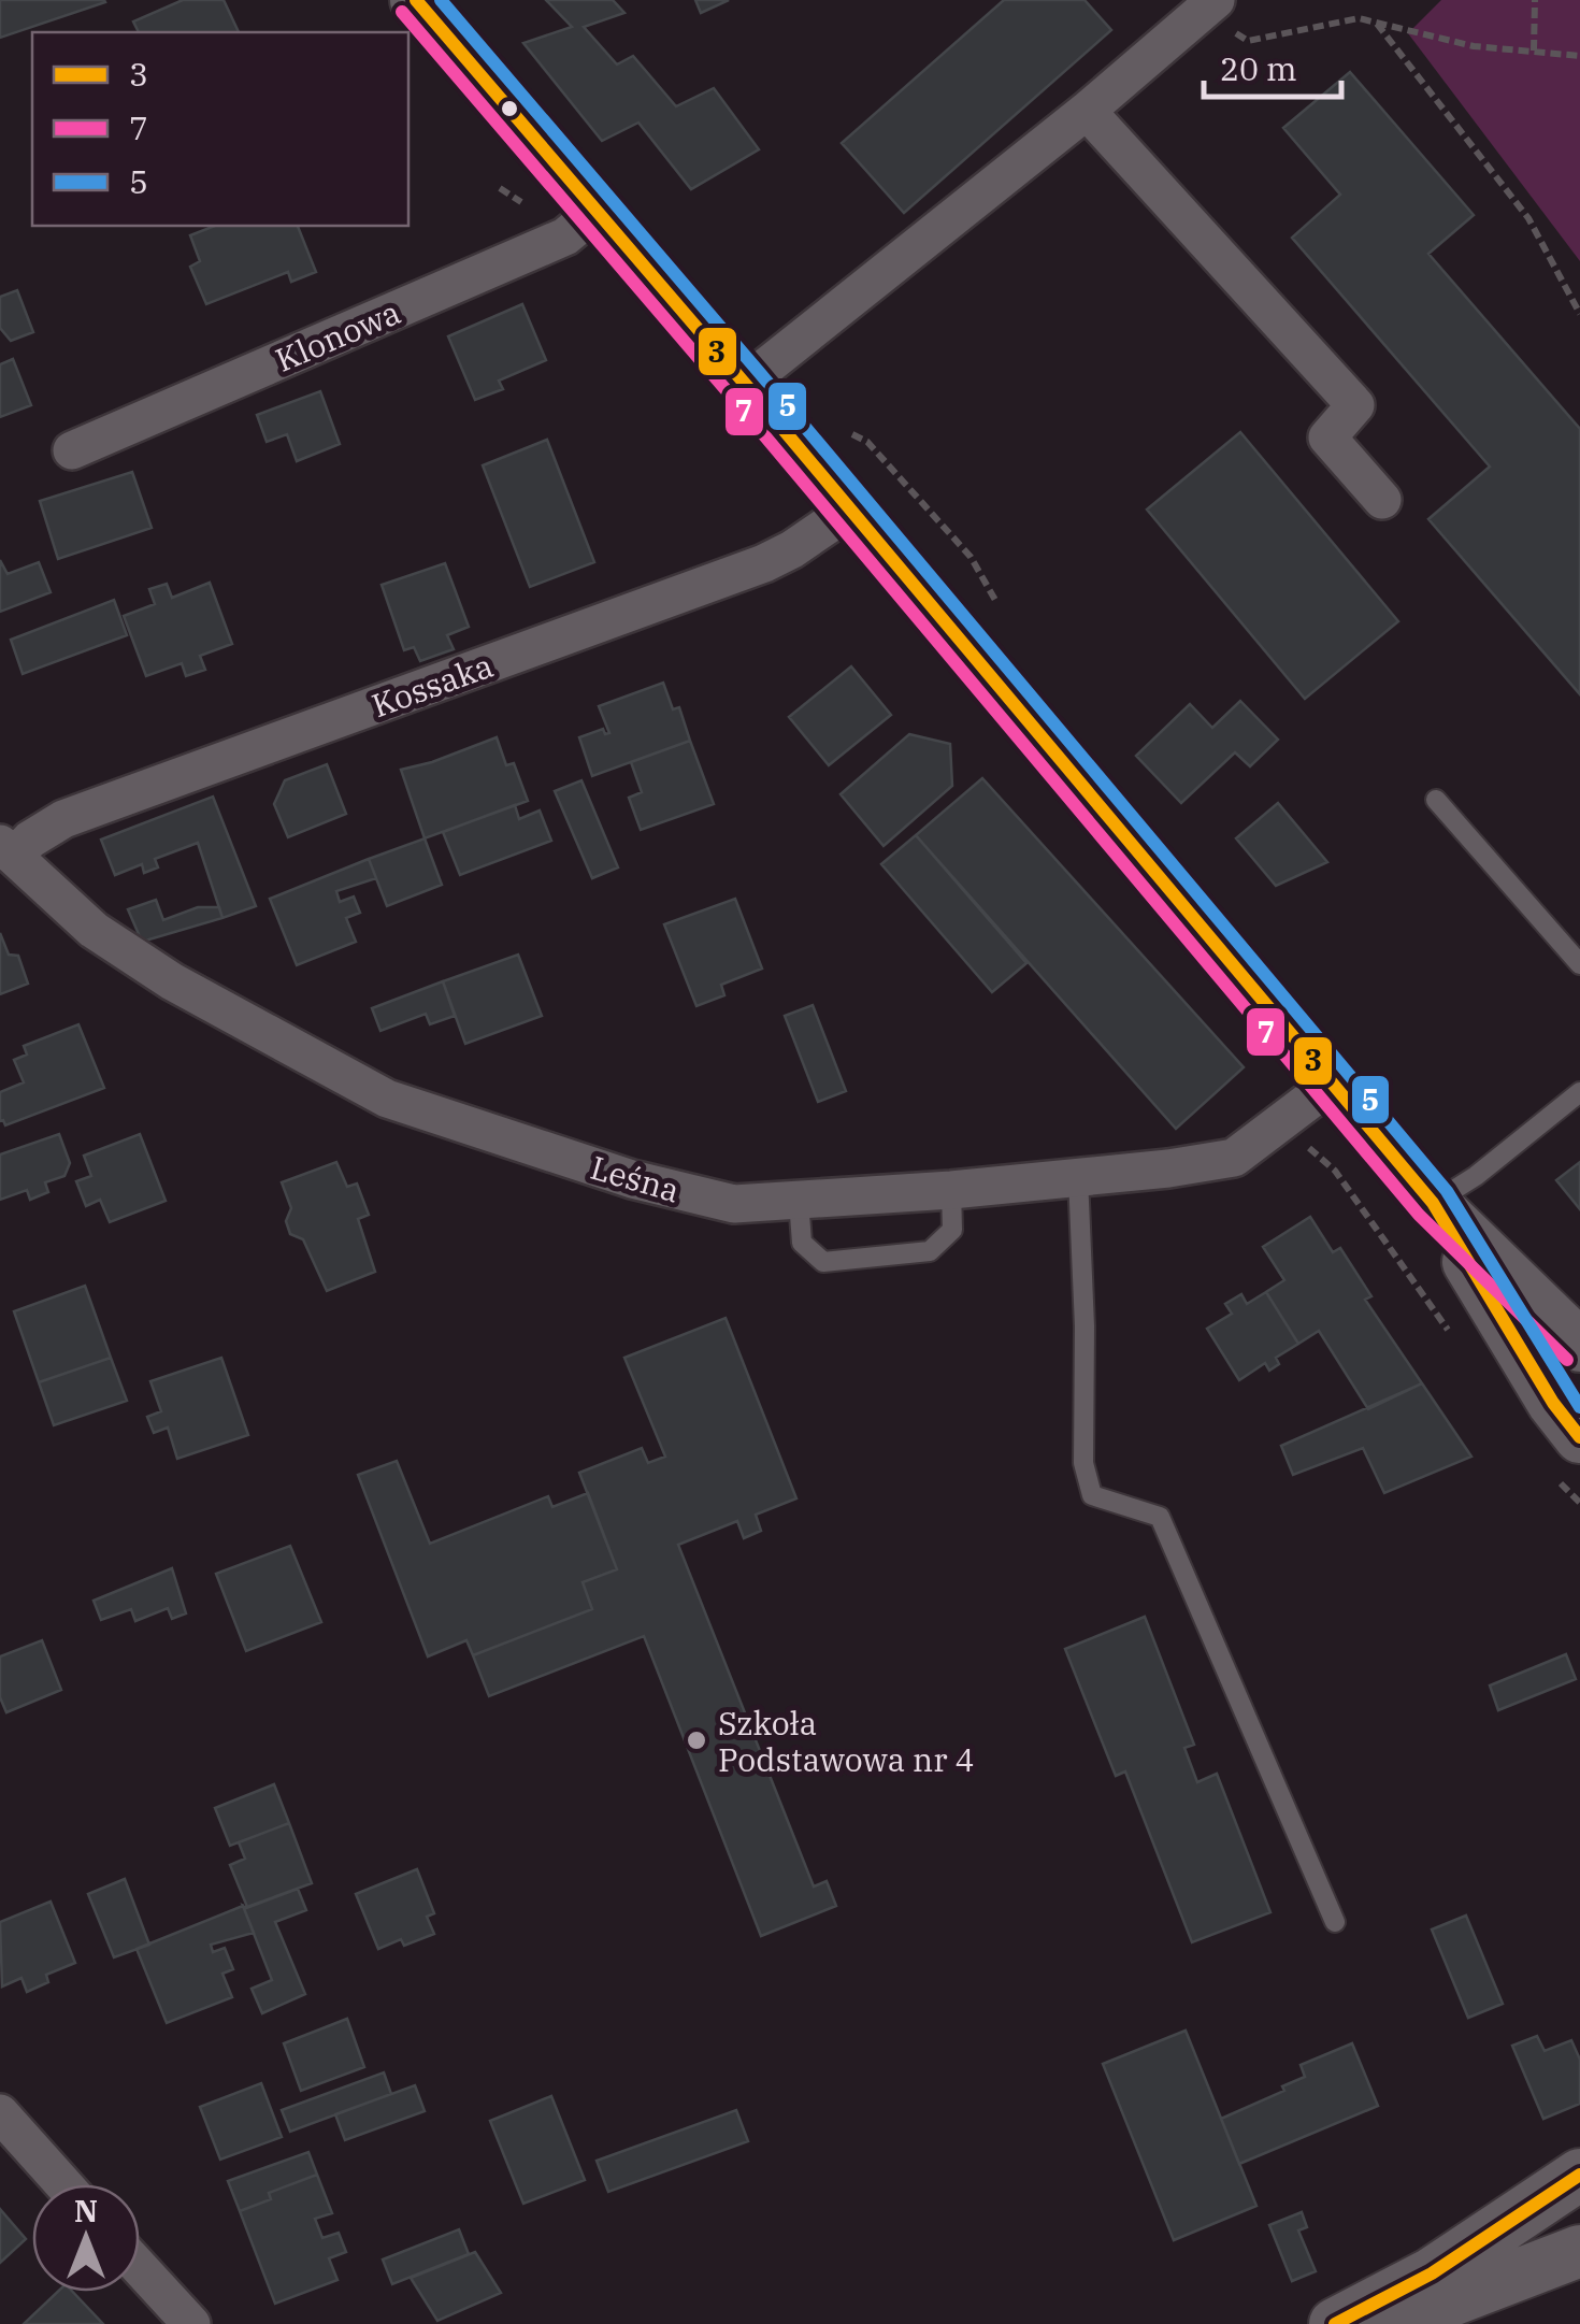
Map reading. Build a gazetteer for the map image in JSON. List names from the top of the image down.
{
  "streets": {
    "street": ["Klonowa", "Kossaka", "Leśna"]
  },
  "crossings": [
    ["Kossaka", "Leśna"]
  ],
  "places": ["Szkoła Podstawowa nr 4"],
  "lines": ["transit line 3", "transit line 5", "transit line 7"],
  "legend": ["3", "7", "5"],
  "scale_bar": "20 m",
  "north": "top"
}
